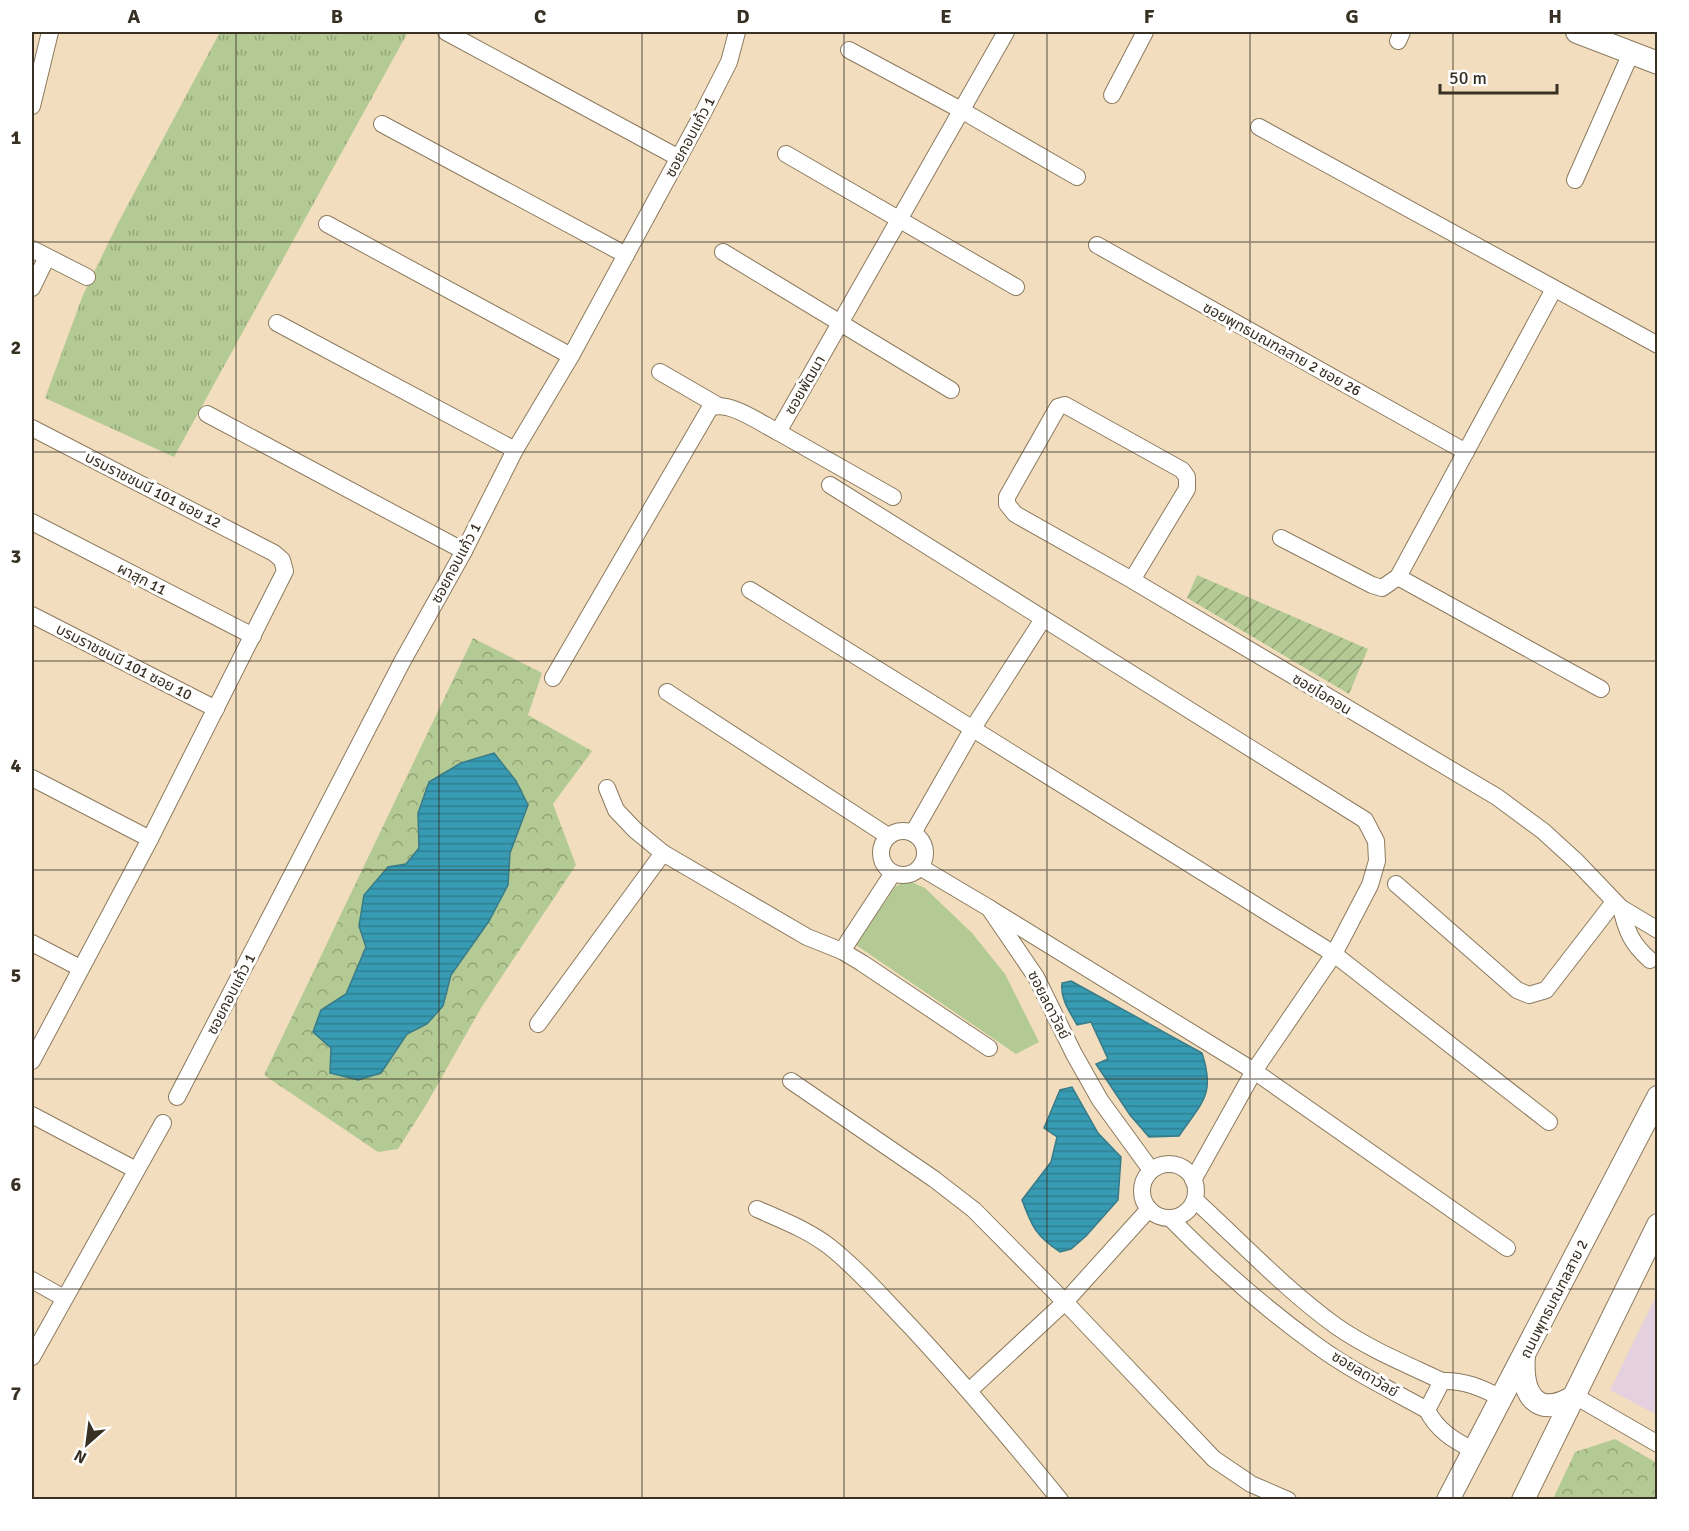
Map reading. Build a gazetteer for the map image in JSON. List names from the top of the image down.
{
  "streets": {
    "main road": ["ถนนพุทธมณฑลสาย 2"],
    "street": [
      "ซอยกอบแก้ว 1",
      "ซอยพุทธมณฑลสาย 2 ซอย 26",
      "ซอยพัฒนา",
      "บรมราชชนนี 101 ซอย 12",
      "ผาสุก 11",
      "บรมราชชนนี 101 ซอย 10",
      "ซอยไอคอน",
      "ซอยลดาวัลย์"
    ]
  },
  "crossings": [
    ["บรมราชชนนี 101 ซอย 12", "ผาสุก 11"],
    ["ซอยลดาวัลย์", "ถนนพุทธมณฑลสาย 2"]
  ],
  "scale_bar": "50 m",
  "north": "bottom left",
  "grid": {
    "columns": [
      "A",
      "B",
      "C",
      "D",
      "E",
      "F",
      "G",
      "H"
    ],
    "rows": [
      "1",
      "2",
      "3",
      "4",
      "5",
      "6",
      "7"
    ]
  }
}
